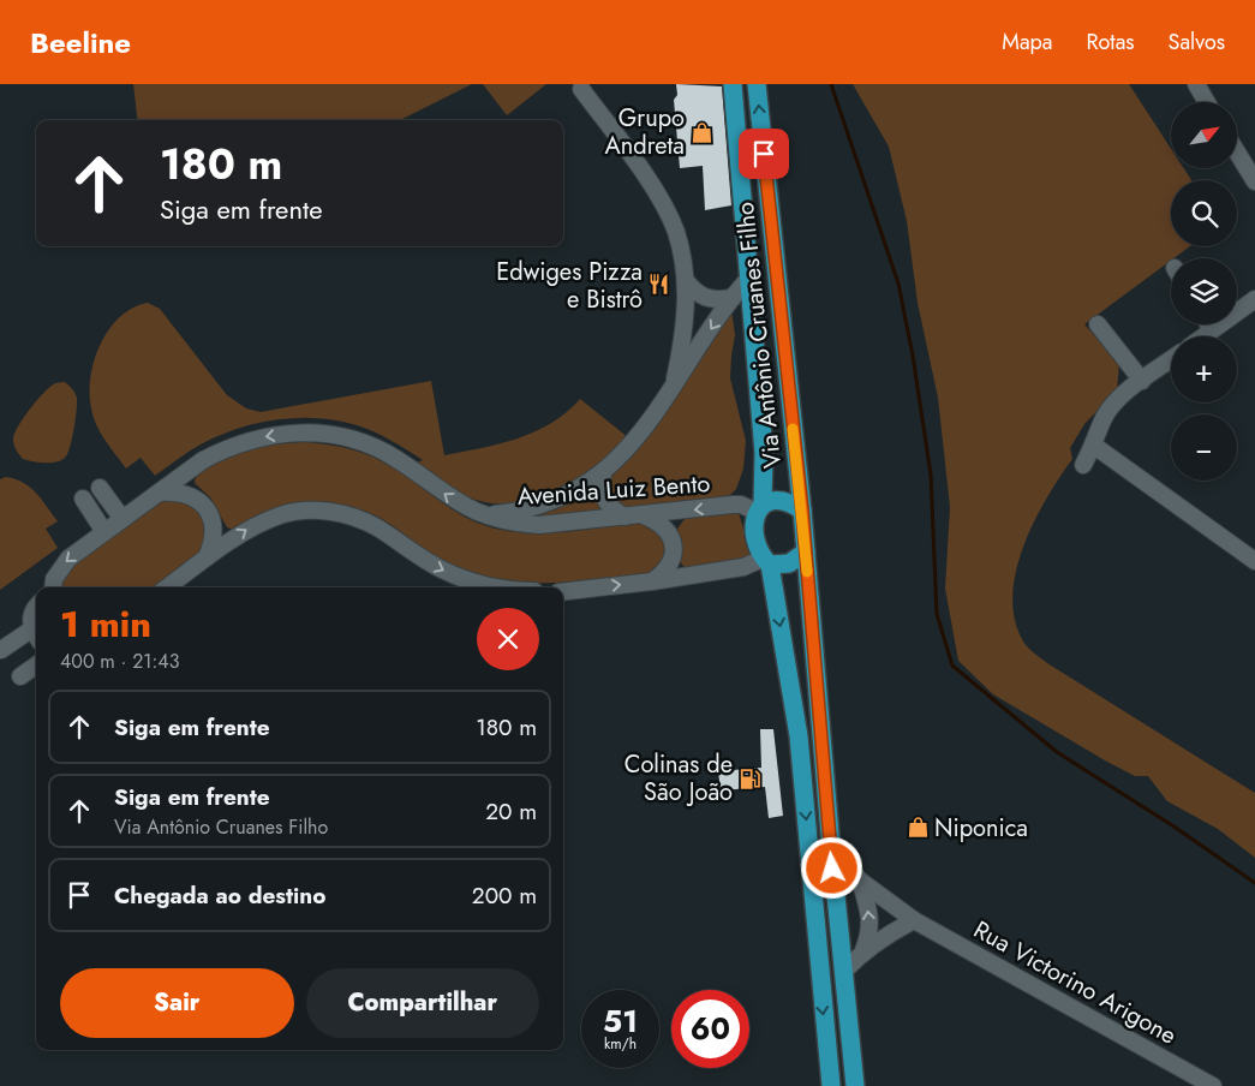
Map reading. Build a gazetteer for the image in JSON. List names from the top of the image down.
{
  "streets": {
    "main road": ["Via Antônio Cruanes Filho"],
    "street": ["Avenida Luiz Bento", "Rua Victorino Arigone"]
  },
  "crossings": [
    ["Via Antônio Cruanes Filho", "Avenida Luiz Bento"]
  ],
  "one_way": ["Avenida Luiz Bento"],
  "places": {
    "shop": ["Grupo Andreta", "Niponica"],
    "restaurant": ["Edwiges Pizza e Bistrô"],
    "fuel station": ["Colinas de São João"]
  },
  "north": "top right",
  "page": {
    "header": "Beeline",
    "nav": ["Mapa", "Rotas", "Salvos"],
    "map_buttons": ["+", "−"],
    "turn": ["180 m", "Siga em frente"],
    "heading": ["1 min", "400 m · 21:43"],
    "list": [
      {
        "name": "Siga em frente",
        "value": "180 m"
      },
      {
        "name": "Siga em frente",
        "note": "Via Antônio Cruanes Filho",
        "value": "20 m"
      },
      {
        "name": "Chegada ao destino",
        "value": "200 m"
      }
    ],
    "buttons": ["Sair", "Compartilhar"],
    "speed": "51 km/h",
    "limit": "60"
  }
}
